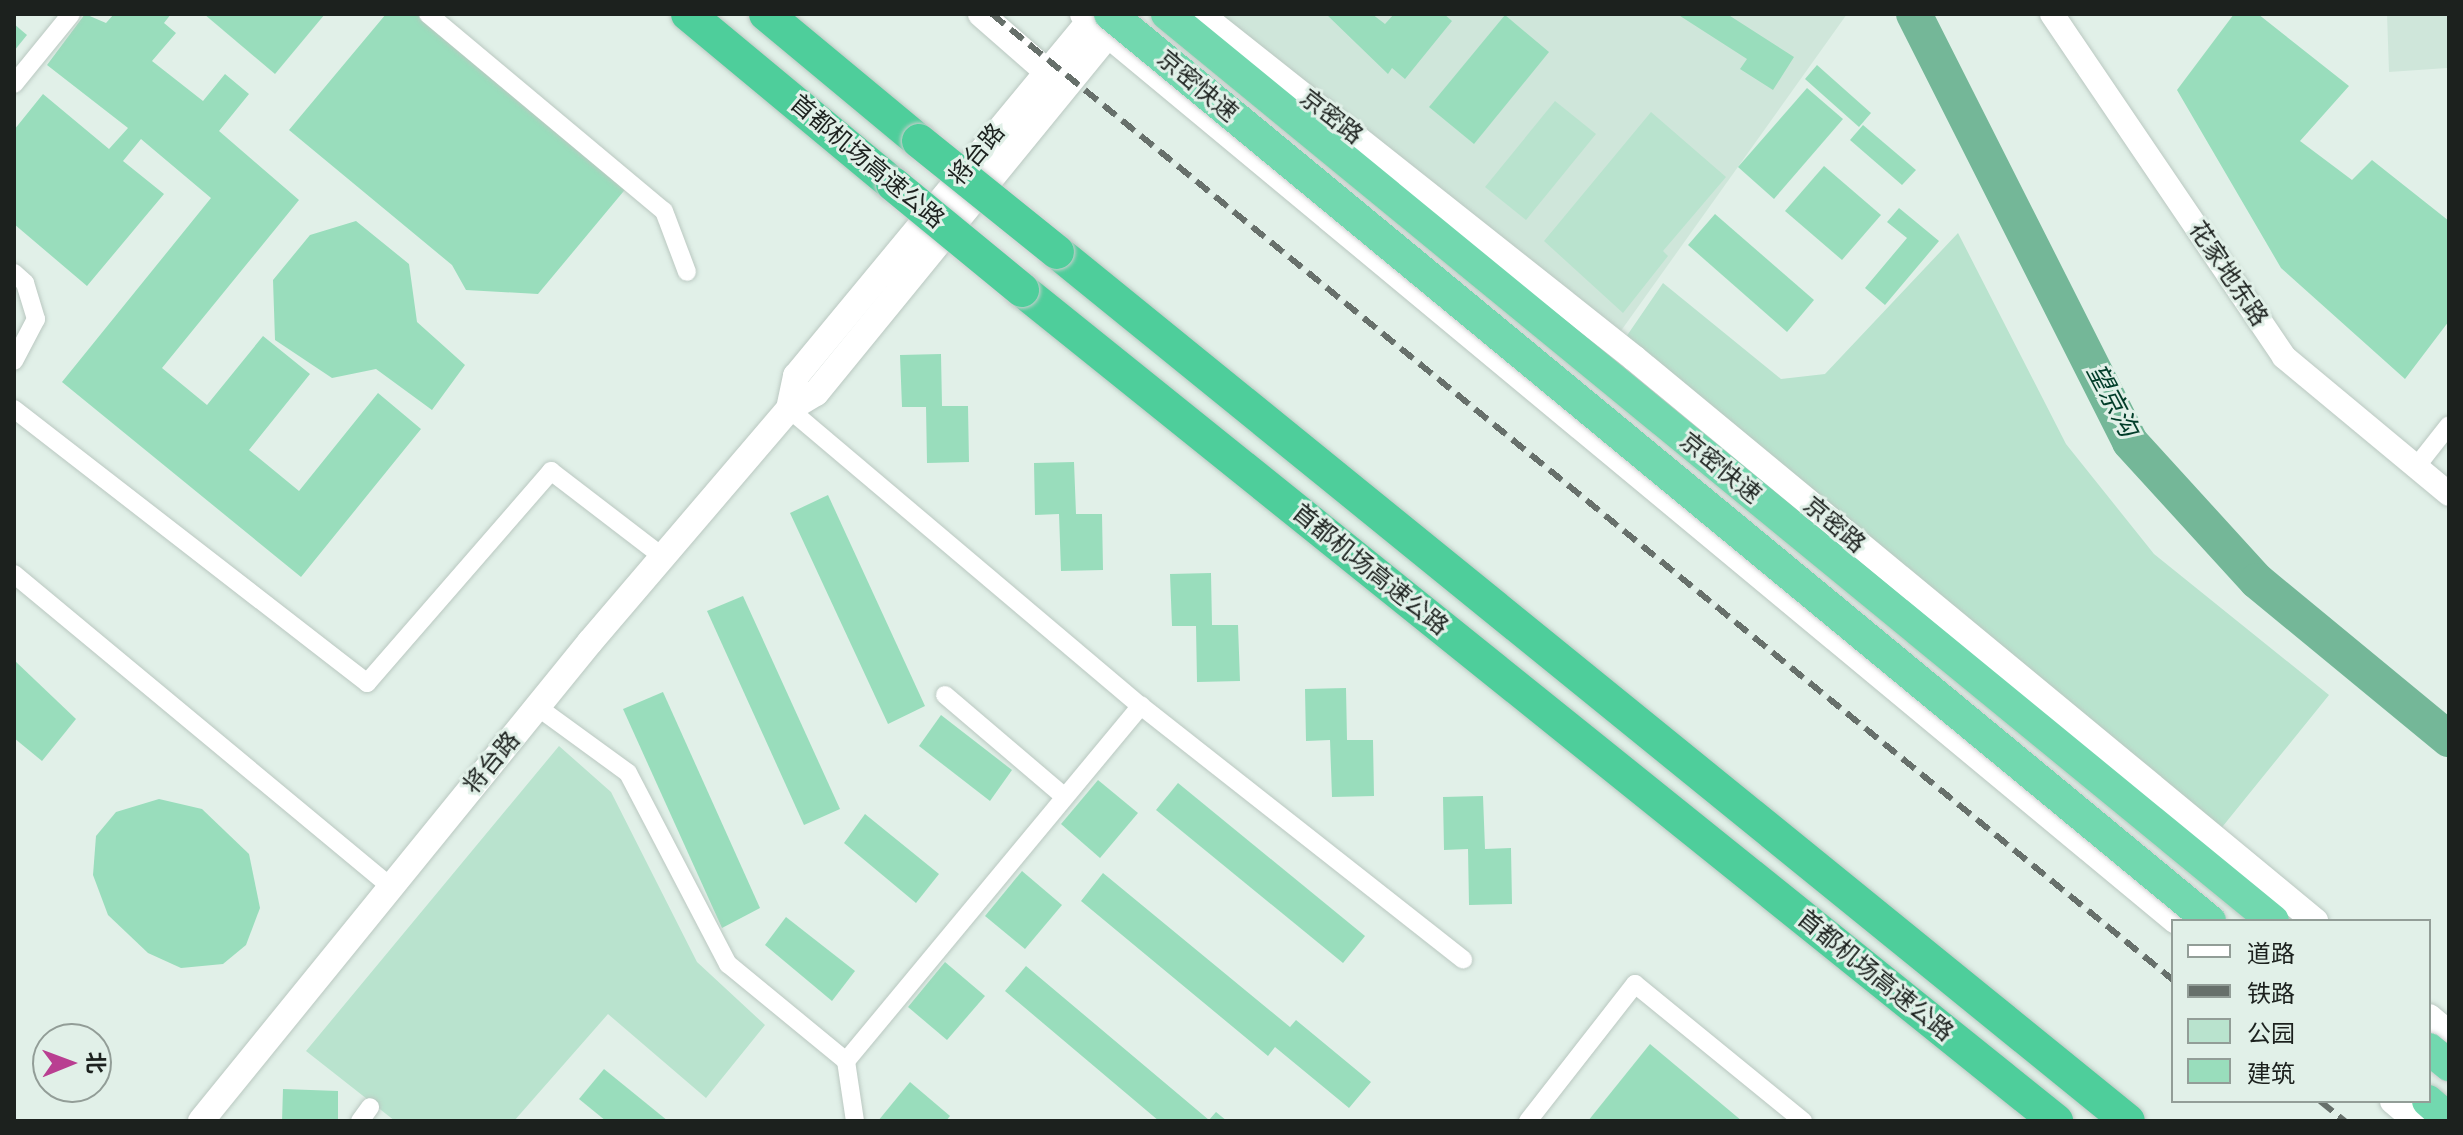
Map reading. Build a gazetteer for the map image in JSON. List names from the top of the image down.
{
  "streets": {
    "highway": ["京密快速", "首都机场高速公路"],
    "main road": ["京密路", "将台路"],
    "street": ["花家地东路"]
  },
  "crossings": [
    ["京密快速", "将台路"]
  ],
  "water": ["望京沟"],
  "legend": [
    "道路",
    "铁路",
    "公园",
    "建筑"
  ],
  "north": "right"
}
